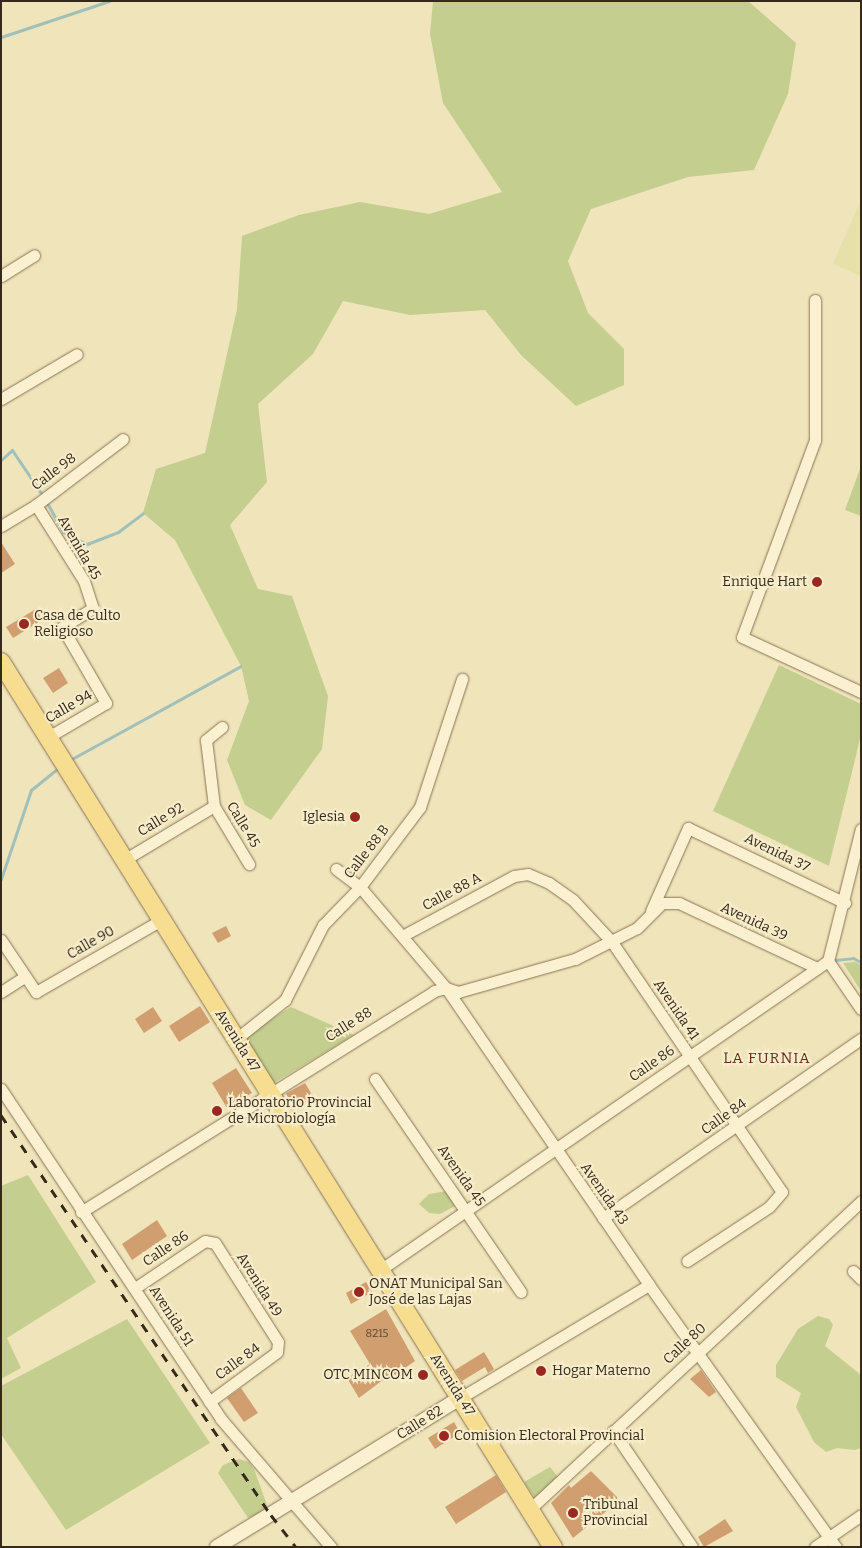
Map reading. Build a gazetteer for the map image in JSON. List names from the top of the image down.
{
  "streets": {
    "main road": ["Avenida 47"],
    "street": [
      "Calle 98",
      "Avenida 45",
      "Calle 94",
      "Calle 92",
      "Calle 45",
      "Calle 88 B",
      "Avenida 37",
      "Calle 88 A",
      "Avenida 39",
      "Calle 90",
      "Avenida 41",
      "Calle 88",
      "Calle 86",
      "Calle 84",
      "Avenida 43",
      "Avenida 49",
      "Avenida 51",
      "Calle 80",
      "Calle 82"
    ]
  },
  "crossings": [
    ["Calle 98", "Avenida 45"],
    ["Avenida 45", "Calle 94"],
    ["Avenida 45", "Calle 86"],
    ["Calle 94", "Avenida 47"],
    ["Calle 92", "Calle 45"],
    ["Calle 92", "Avenida 47"],
    ["Calle 88 B", "Avenida 47"],
    ["Calle 88 B", "Avenida 43"],
    ["Avenida 37", "Calle 88"],
    ["Calle 88 A", "Avenida 41"],
    ["Calle 88 A", "Avenida 43"],
    ["Avenida 39", "Calle 88"],
    ["Avenida 39", "Calle 86"],
    ["Calle 90", "Avenida 47"],
    ["Avenida 41", "Calle 88"],
    ["Avenida 41", "Calle 86"],
    ["Avenida 41", "Calle 84"],
    ["Calle 88", "Avenida 47"],
    ["Calle 88", "Avenida 43"],
    ["Calle 88", "Avenida 51"],
    ["Avenida 47", "Calle 86"],
    ["Avenida 47", "Calle 80"],
    ["Avenida 47", "Calle 82"],
    ["Calle 86", "Avenida 43"],
    ["Calle 86", "Avenida 49"],
    ["Calle 86", "Avenida 51"],
    ["Calle 84", "Avenida 43"],
    ["Calle 84", "Avenida 49"],
    ["Calle 84", "Avenida 51"],
    ["Avenida 43", "Calle 80"],
    ["Avenida 43", "Calle 82"],
    ["Avenida 51", "Calle 82"]
  ],
  "districts": ["LA FURNIA"],
  "places": [
    "Enrique Hart",
    "Casa de Culto Religioso",
    "Iglesia",
    "Laboratorio Provincial de Microbiología",
    "ONAT Municipal San José de las Lajas",
    "Hogar Materno",
    "OTC MINCOM",
    "Comision Electoral Provincial",
    "Tribunal Provincial"
  ],
  "house_numbers": ["8215"]
}
